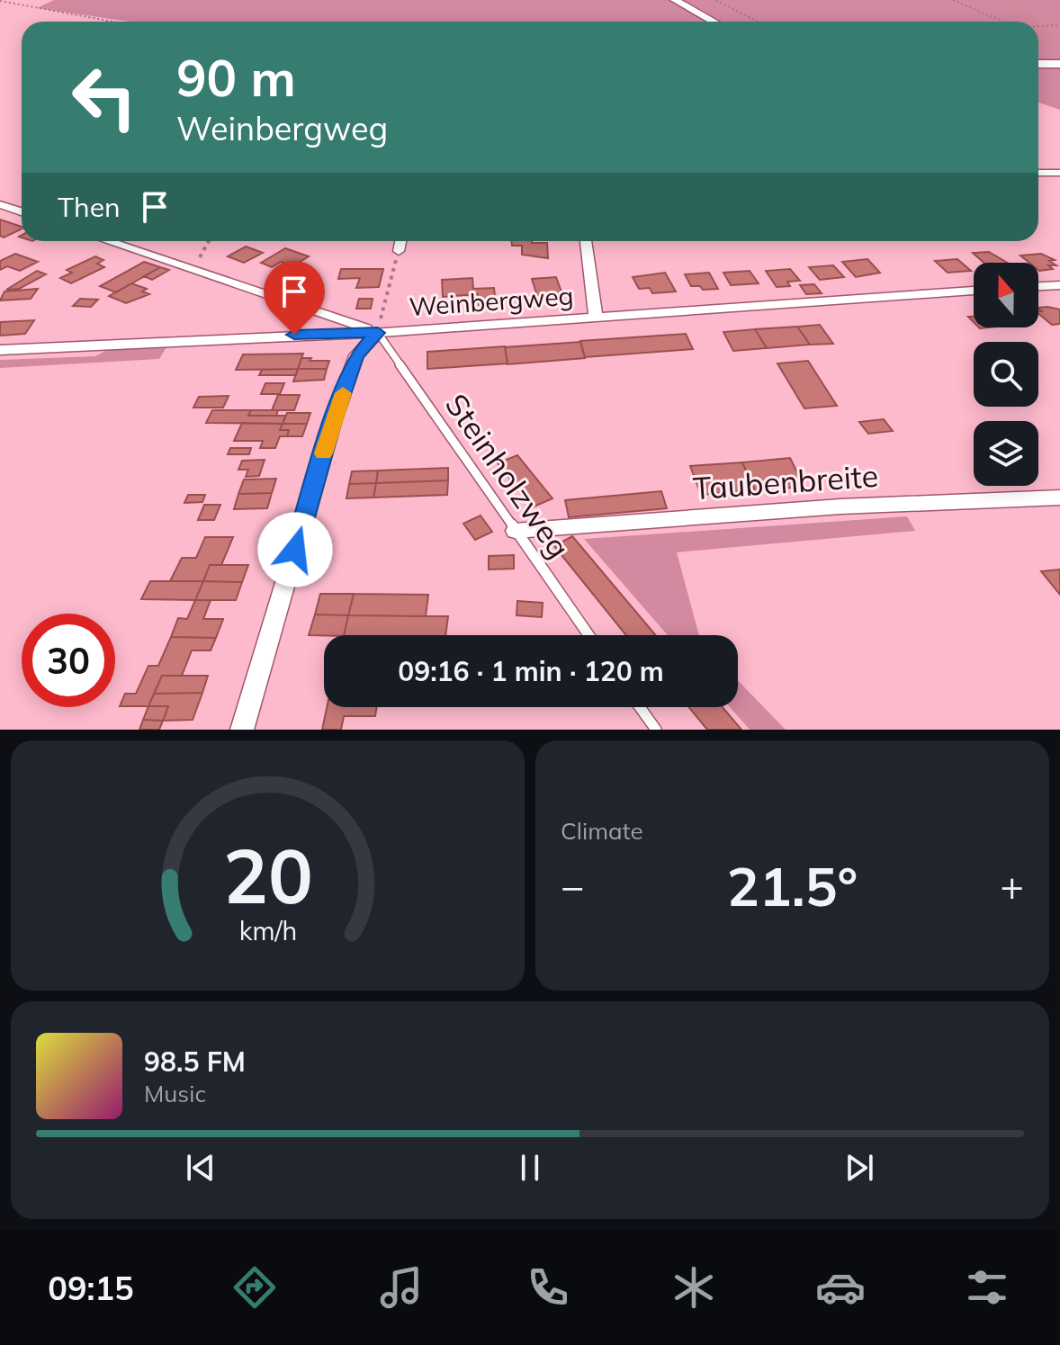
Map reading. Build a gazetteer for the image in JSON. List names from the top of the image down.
{
  "streets": {
    "street": ["Weinbergweg", "Taubenbreite"],
    "lane": ["Steinholzweg"]
  },
  "crossings": [
    ["Weinbergweg", "Steinholzweg"],
    ["Steinholzweg", "Taubenbreite"]
  ],
  "north": "top",
  "page": {
    "turn": ["90 m", "Weinbergweg"],
    "then": "Then",
    "limit": "30",
    "trip": "09:16 · 1 min · 120 m",
    "tile": "Climate",
    "heat": ["−", "21.5°", "+"],
    "song": ["98.5 FM", "Music"],
    "tabs": "09:15",
    "gauge": ["20", "km/h"]
  }
}
